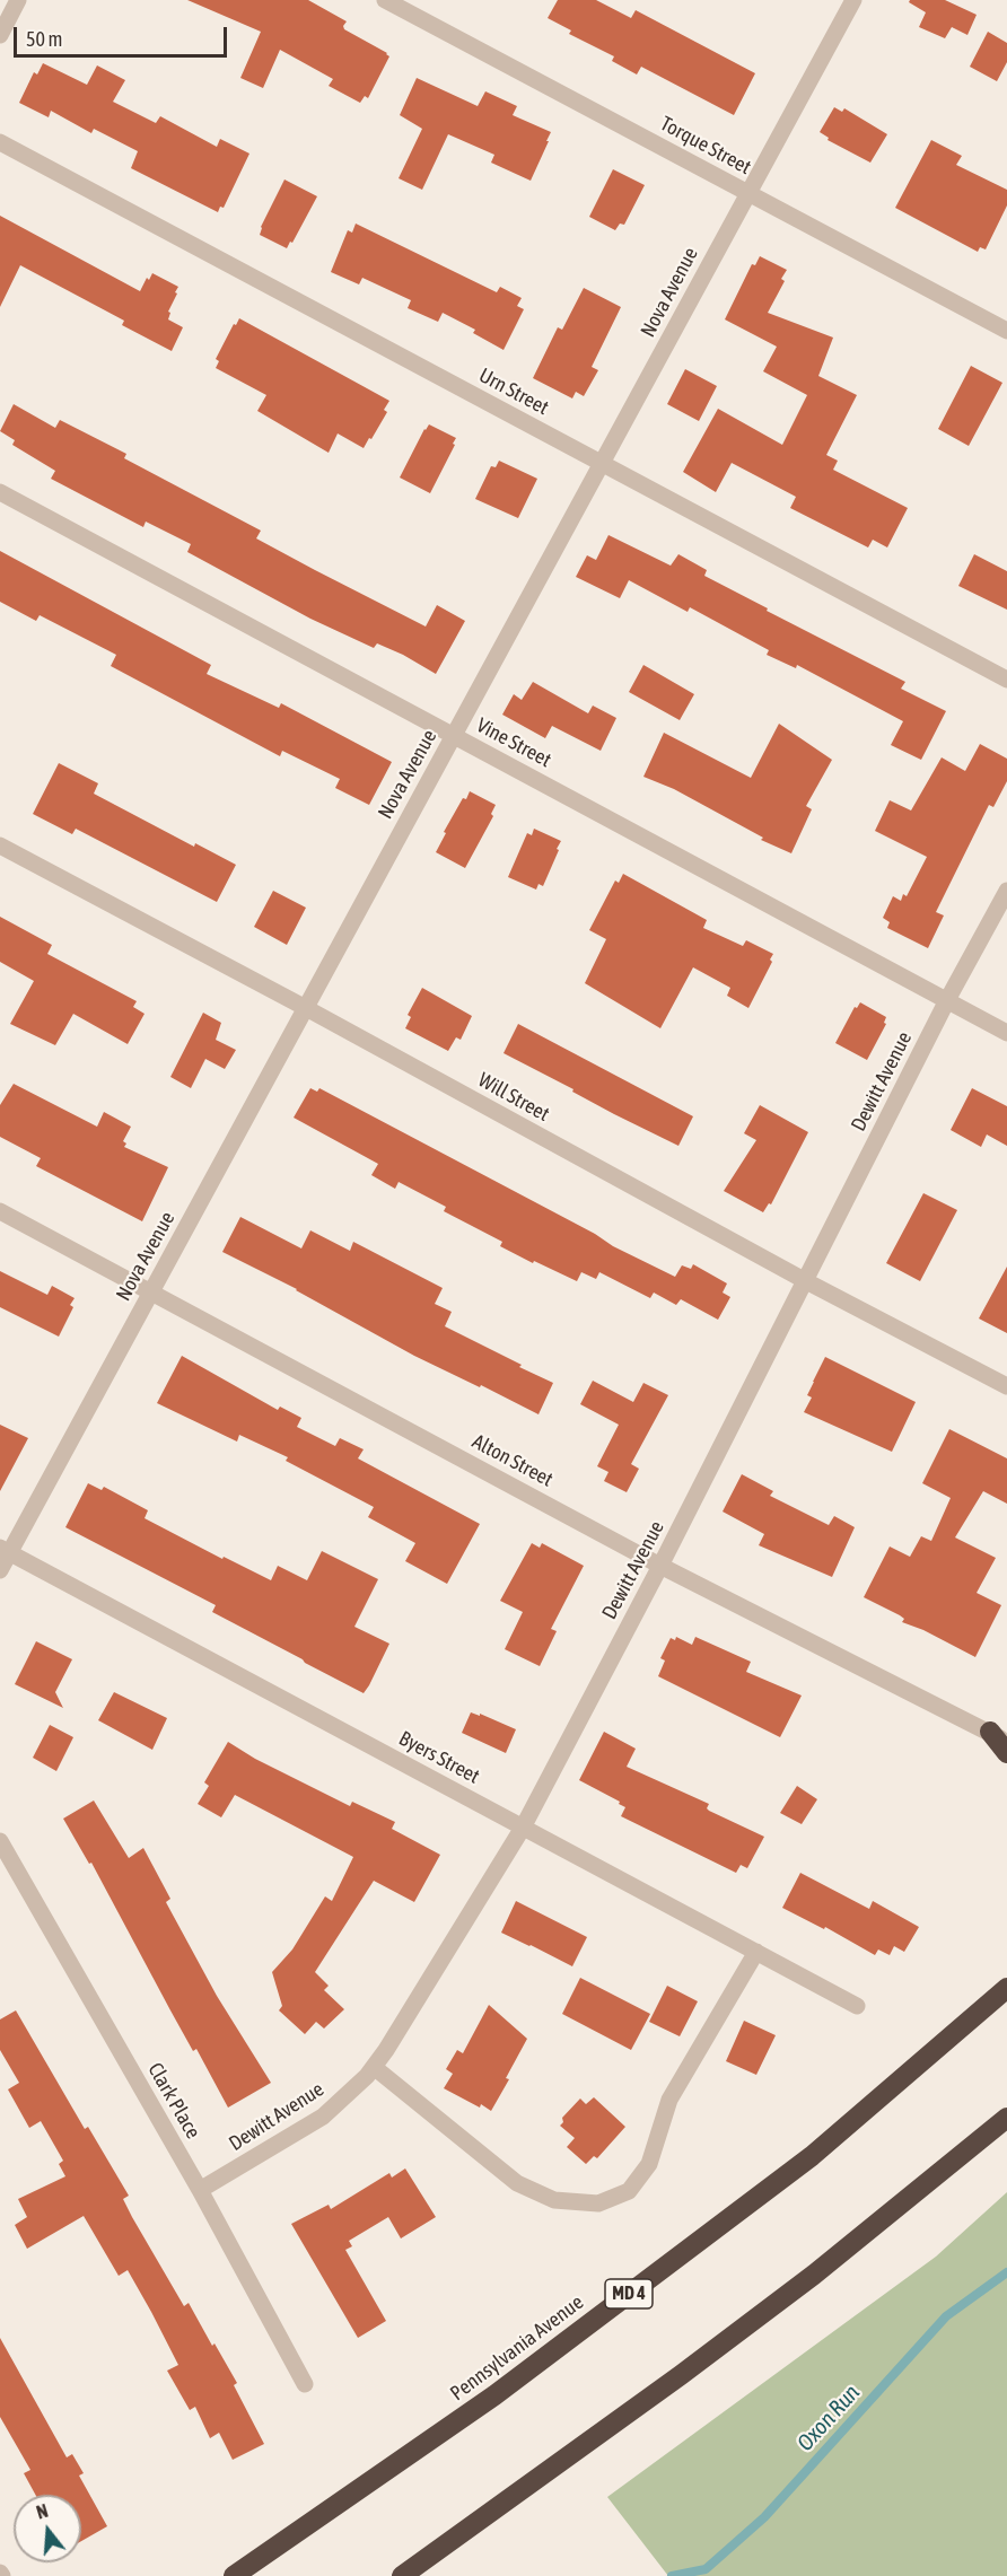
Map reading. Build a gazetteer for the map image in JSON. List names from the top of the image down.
{
  "streets": {
    "highway": ["MD 4", "Pennsylvania Avenue"],
    "street": [
      "Torque Street",
      "Nova Avenue",
      "Urn Street",
      "Vine Street",
      "Dewitt Avenue",
      "Will Street",
      "Alton Street",
      "Byers Street",
      "Clark Place"
    ]
  },
  "crossings": [
    ["Torque Street", "Nova Avenue"],
    ["Nova Avenue", "Urn Street"],
    ["Nova Avenue", "Vine Street"],
    ["Nova Avenue", "Will Street"],
    ["Nova Avenue", "Alton Street"],
    ["Nova Avenue", "Byers Street"],
    ["Vine Street", "Dewitt Avenue"],
    ["Dewitt Avenue", "Will Street"],
    ["Dewitt Avenue", "Alton Street"],
    ["Dewitt Avenue", "Byers Street"],
    ["Dewitt Avenue", "Clark Place"]
  ],
  "water": ["Oxon Run"],
  "scale_bar": "50 m",
  "north": "top"
}
